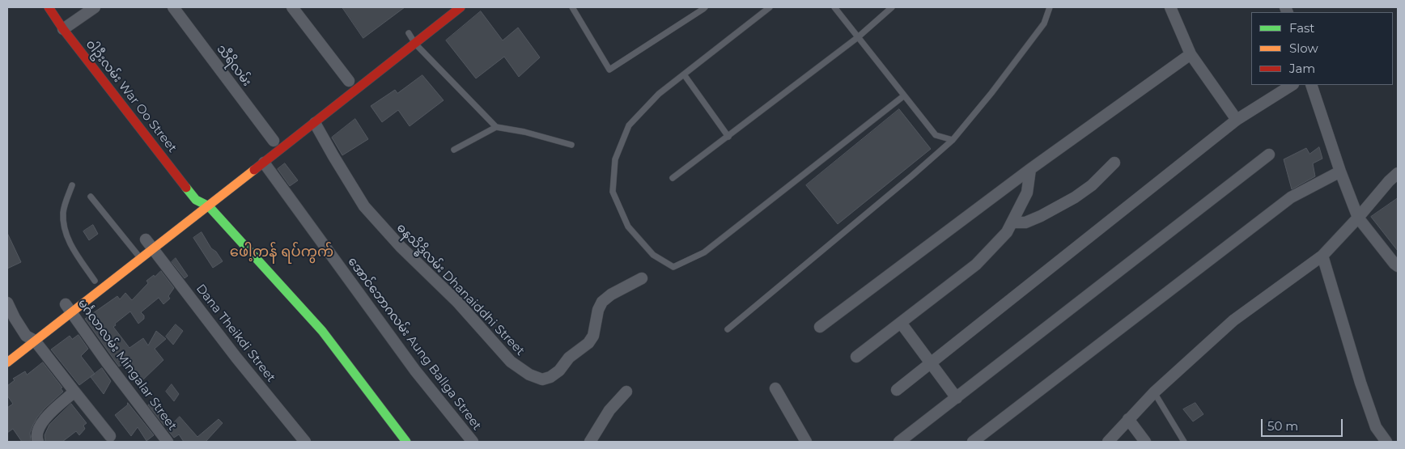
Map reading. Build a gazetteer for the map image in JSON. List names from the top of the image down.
{
  "streets": {
    "main road": ["ဝါဦးလမ်း War Oo Street"],
    "street": [
      "သီရိလမ်း",
      "ဓနသိဒ္ဓိလမ်း Dhanaiddhi Street",
      "Dana Theikdi Street",
      "အောင်ဘောဂလမ်း Aung Ballga Street",
      "မင်္ဂလာလမ်း Mingalar Street"
    ]
  },
  "districts": ["ဖေါ့ကန် ရပ်ကွက်"],
  "legend": ["Fast", "Slow", "Jam"],
  "scale_bar": "50 m"
}
